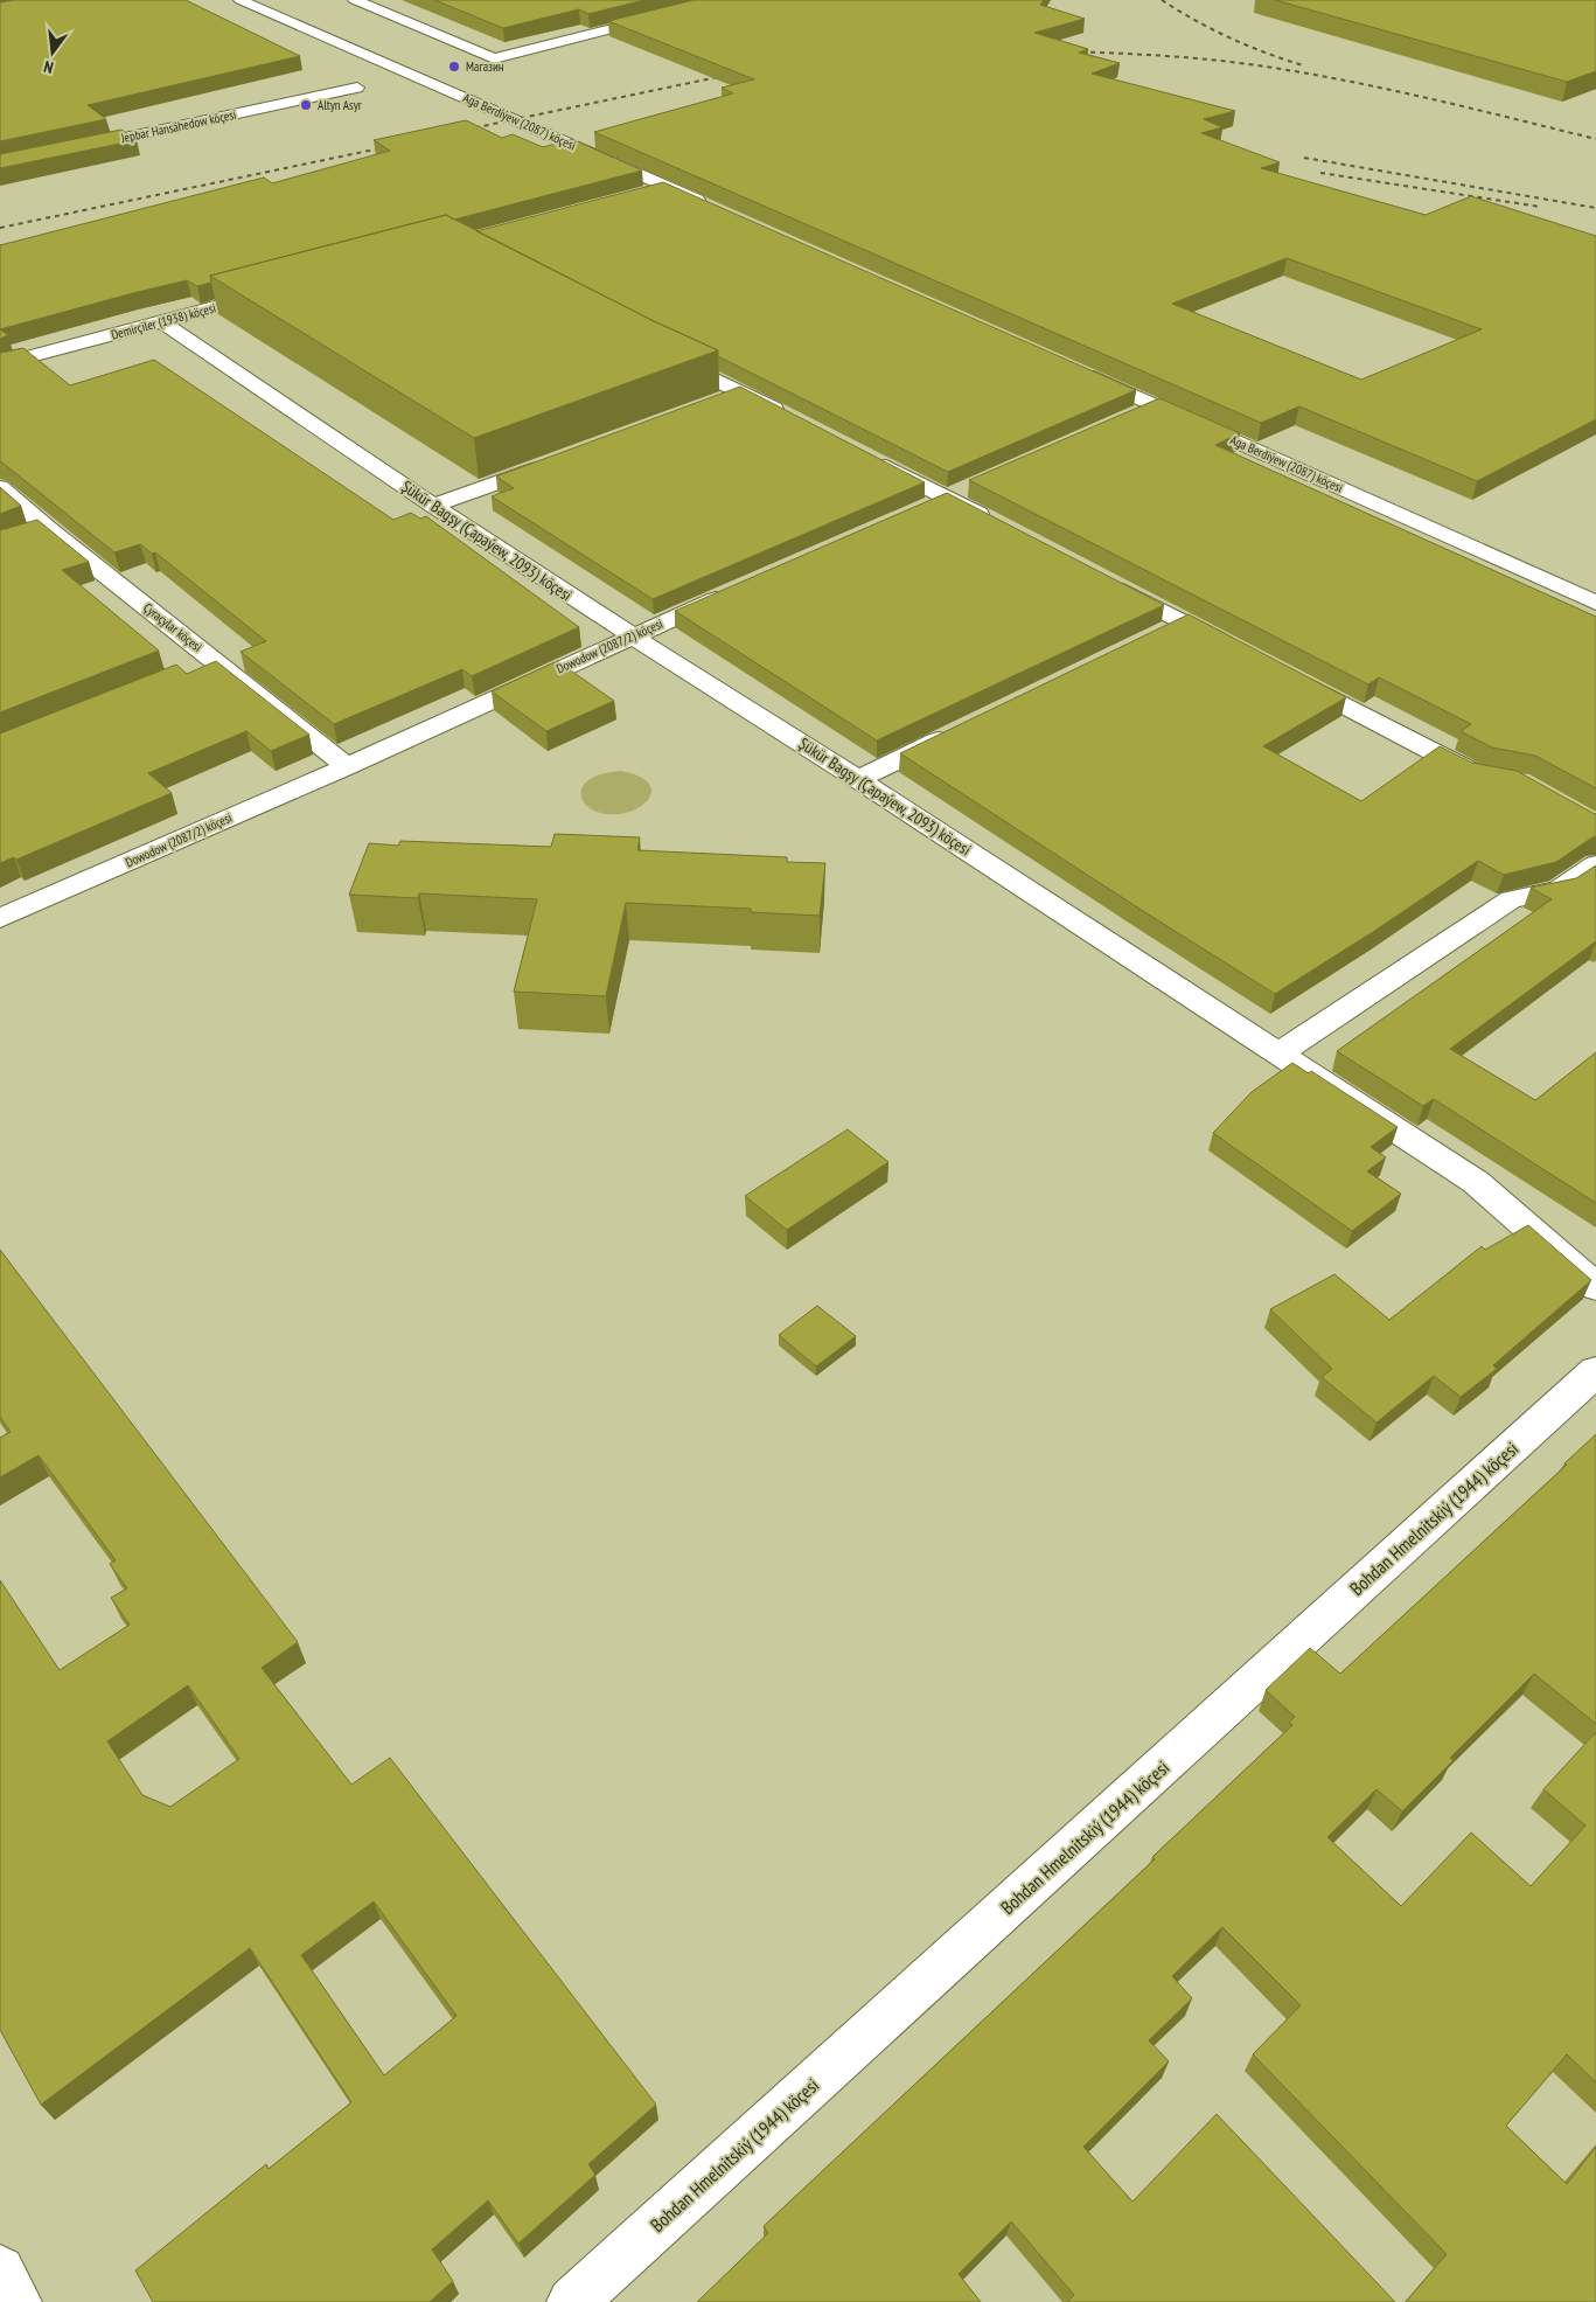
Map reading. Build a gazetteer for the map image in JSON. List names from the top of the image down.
{
  "streets": {
    "street": [
      "Aga Berdiýew (2087) köçesi",
      "Jepbar Hansähedow köçesi",
      "Demirçiler (1938) köçesi",
      "Şükür Bagşy (Çapaýew, 2093) köçesi",
      "Çyraçylar köçesi",
      "Dowodow (2087/2) köçesi",
      "Bohdan Hmelnitskiý (1944) köçesi"
    ]
  },
  "crossings": [
    ["Demirçiler (1938) köçesi", "Şükür Bagşy (Çapaýew, 2093) köçesi"],
    ["Şükür Bagşy (Çapaýew, 2093) köçesi", "Dowodow (2087/2) köçesi"],
    ["Çyraçylar köçesi", "Dowodow (2087/2) köçesi"]
  ],
  "places": ["Магазин", "Altyn Asyr"],
  "north": "bottom"
}
